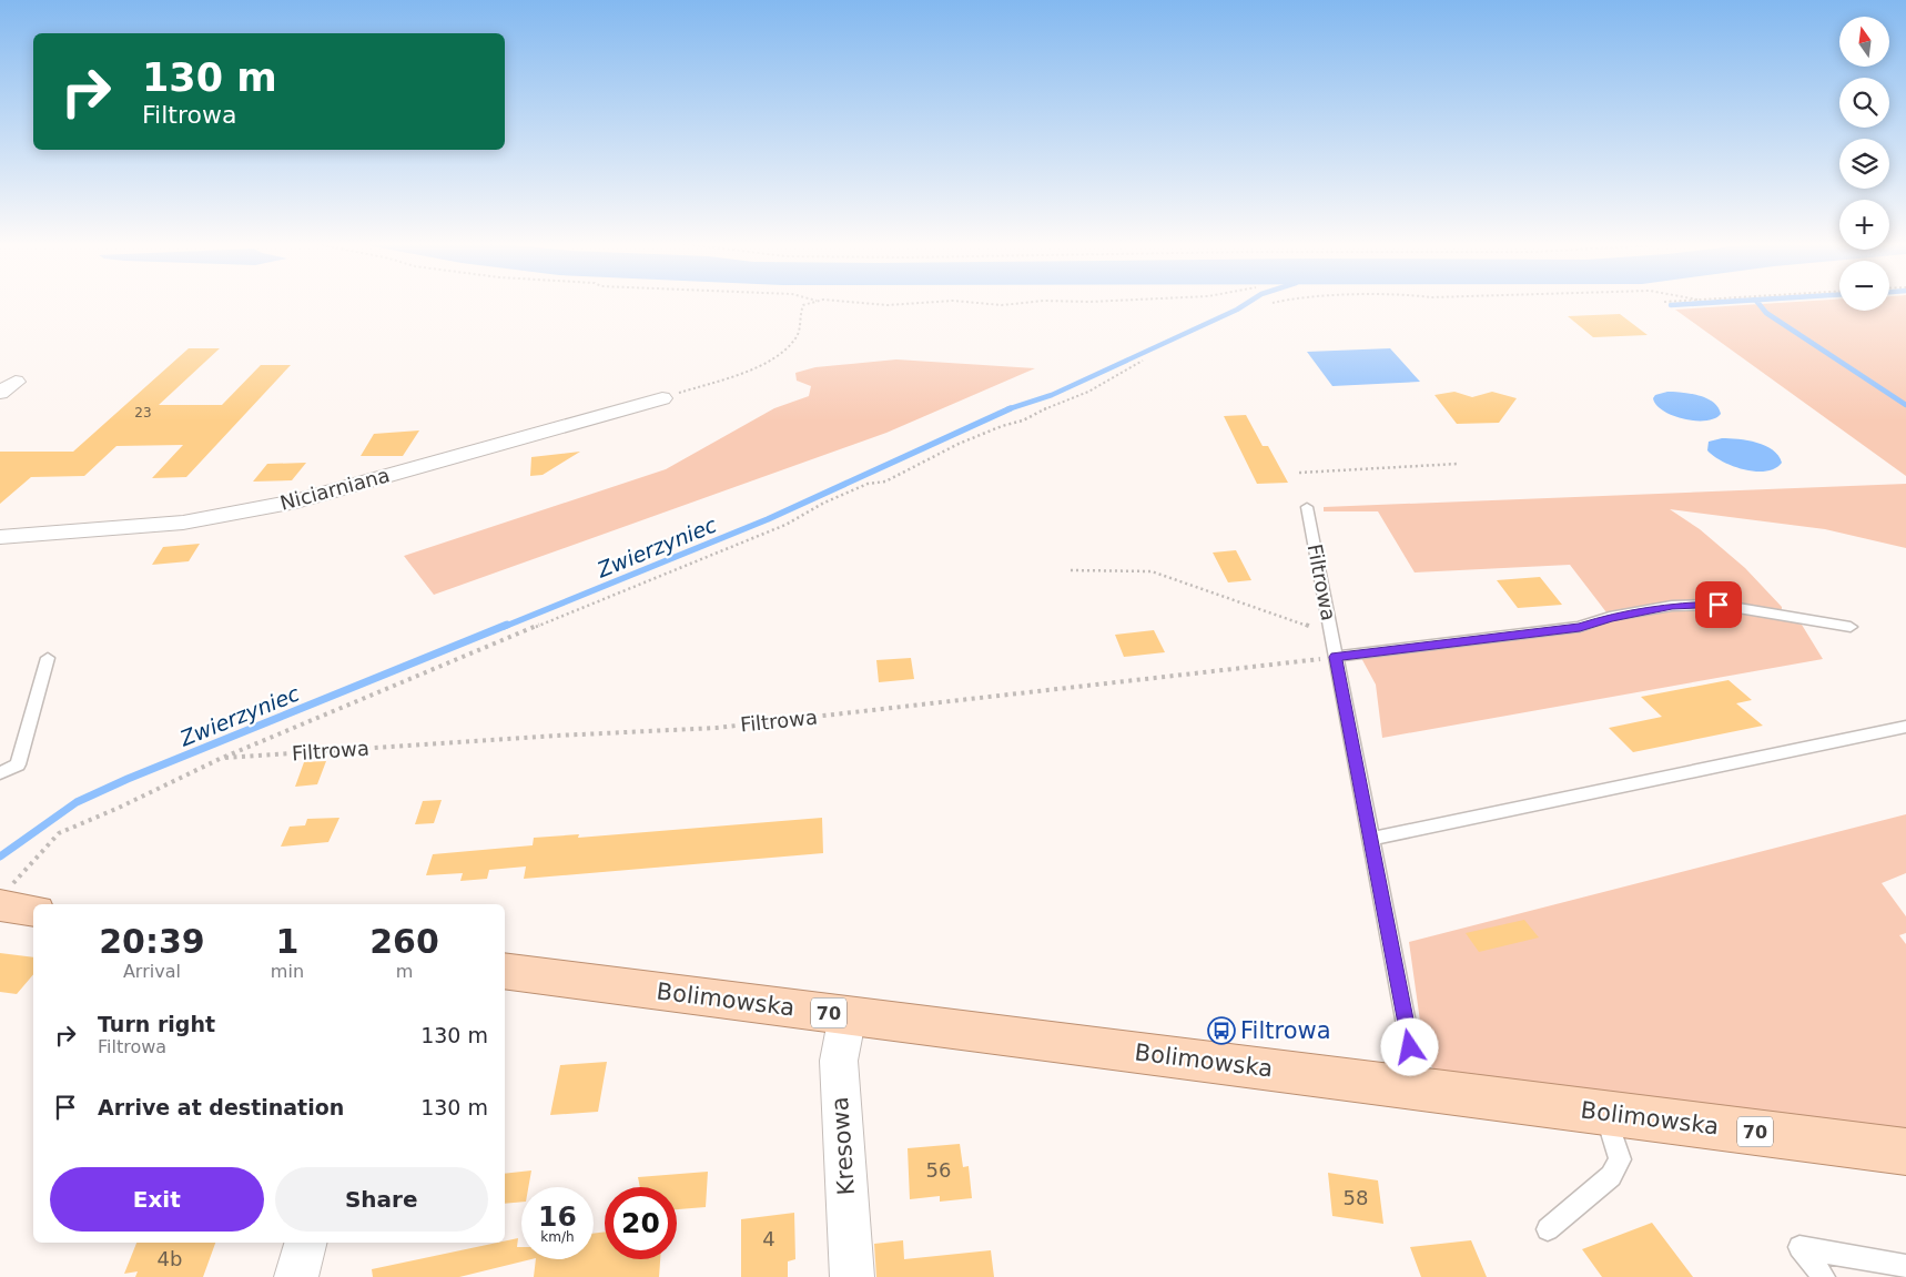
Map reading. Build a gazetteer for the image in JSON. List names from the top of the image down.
{
  "streets": {
    "main road": ["Bolimowska", "70"],
    "street": ["Niciarniana", "Kresowa"],
    "lane": ["Filtrowa"]
  },
  "crossings": [
    ["Filtrowa", "Bolimowska"],
    ["Bolimowska", "Kresowa"]
  ],
  "water": ["Zwierzyniec"],
  "places": {
    "bus stop": ["Filtrowa"]
  },
  "house_numbers": [
    "23",
    "56",
    "58",
    "4",
    "4b"
  ],
  "north": "top",
  "page": {
    "map_buttons": ["+", "−"],
    "turn": ["130 m", "Filtrowa"],
    "eta": [
      "20:39",
      "Arrival",
      "1",
      "min",
      "260",
      "m"
    ],
    "list": [
      {
        "name": "Turn right",
        "note": "Filtrowa",
        "value": "130 m"
      },
      {
        "name": "Arrive at destination",
        "value": "130 m"
      }
    ],
    "buttons": ["Exit", "Share"],
    "speed": "16 km/h",
    "limit": "20"
  }
}
